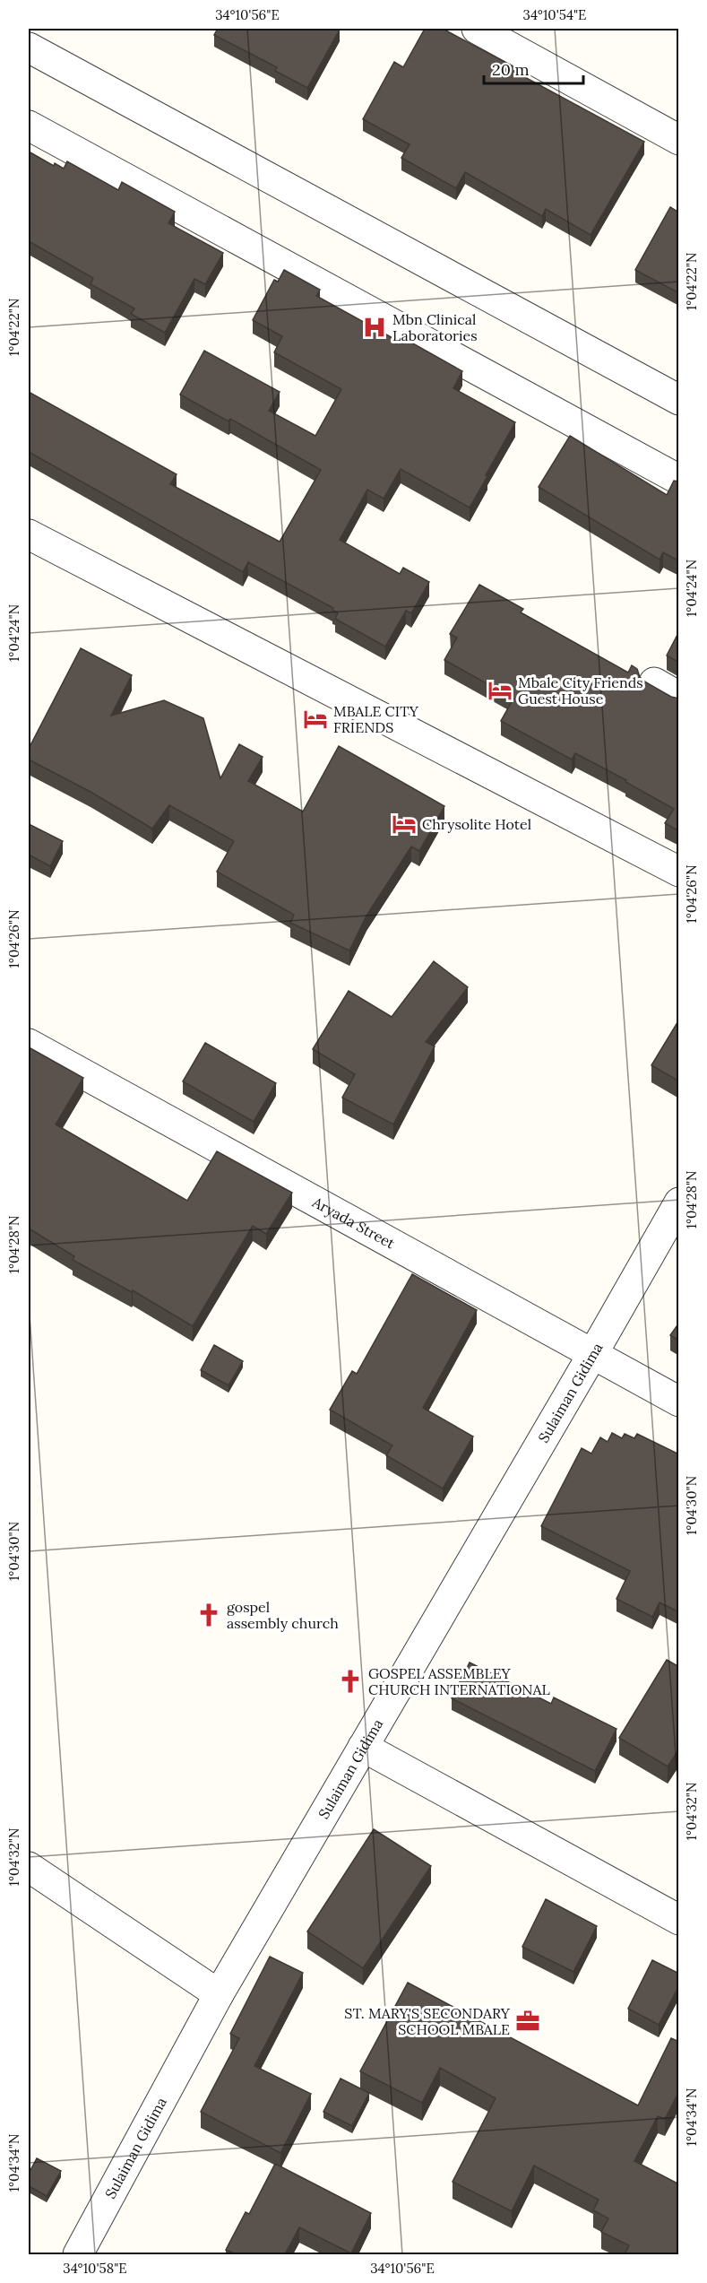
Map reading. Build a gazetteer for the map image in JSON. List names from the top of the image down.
{
  "streets": {
    "street": ["Aryada Street", "Sulaiman Gidima"]
  },
  "crossings": [
    ["Aryada Street", "Sulaiman Gidima"]
  ],
  "places": {
    "hospital": ["Mbn Clinical Laboratories"],
    "hotel": ["Mbale City Friends Guest House", "MBALE CITY FRIENDS", "Chrysolite Hotel"],
    "church": ["gospel assembly church", "GOSPEL ASSEMBLEY CHURCH INTERNATIONAL"],
    "office": ["ST. MARY'S SECONDARY SCHOOL MBALE"]
  },
  "scale_bar": "20 m",
  "coordinates": [
    "34°10'56\"E",
    "34°10'54\"E",
    "1°04'22\"N",
    "1°04'24\"N",
    "1°04'26\"N",
    "1°04'28\"N",
    "1°04'30\"N",
    "1°04'32\"N",
    "1°04'34\"N",
    "34°10'58\"E"
  ]
}
